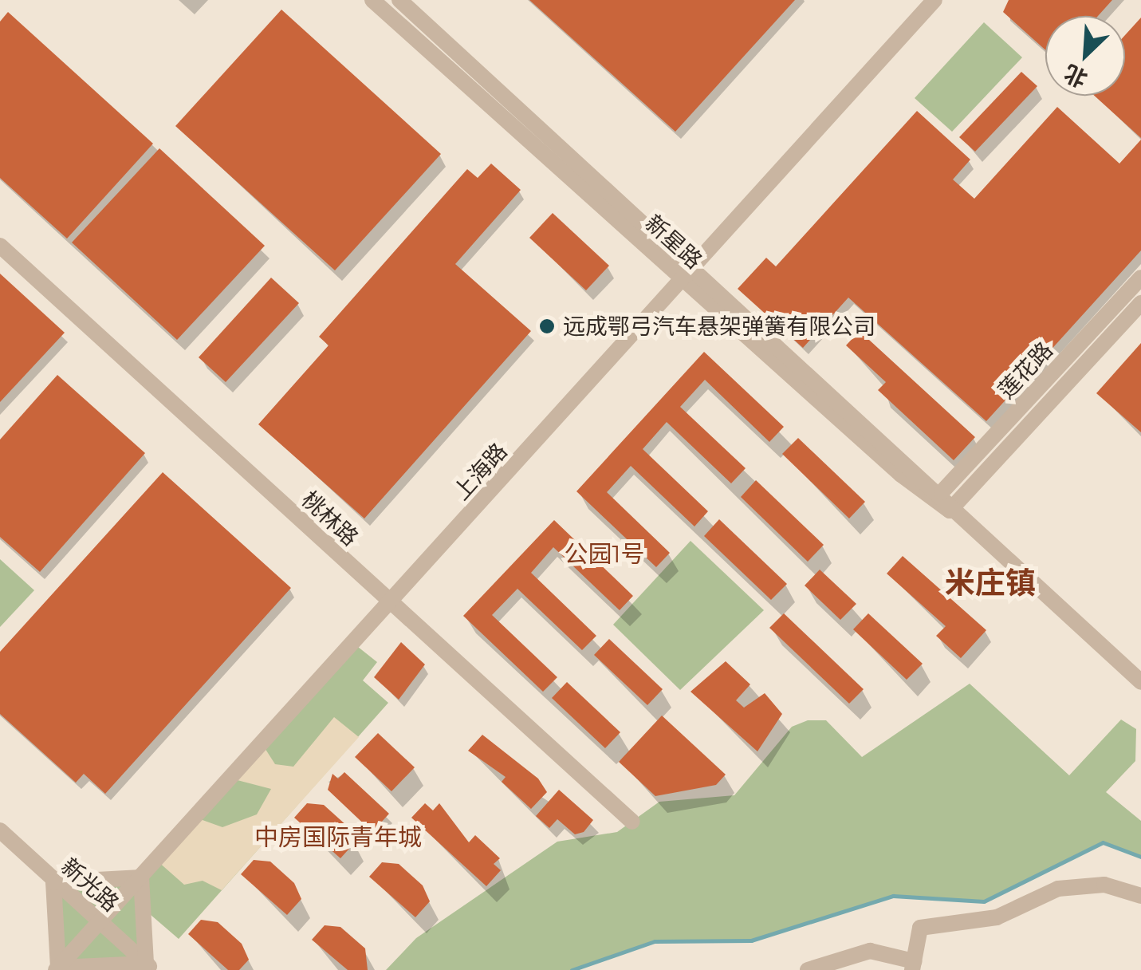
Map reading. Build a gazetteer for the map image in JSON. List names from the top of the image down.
{
  "streets": {
    "street": [
      "新星路",
      "莲花路",
      "上海路",
      "桃林路",
      "新光路"
    ]
  },
  "crossings": [
    ["新星路", "莲花路"],
    ["新星路", "上海路"],
    ["上海路", "桃林路"],
    ["上海路", "新光路"]
  ],
  "districts": ["公园1号", "米庄镇", "中房国际青年城"],
  "places": ["远成鄂弓汽车悬架弹簧有限公司"],
  "north": "bottom left"
}
